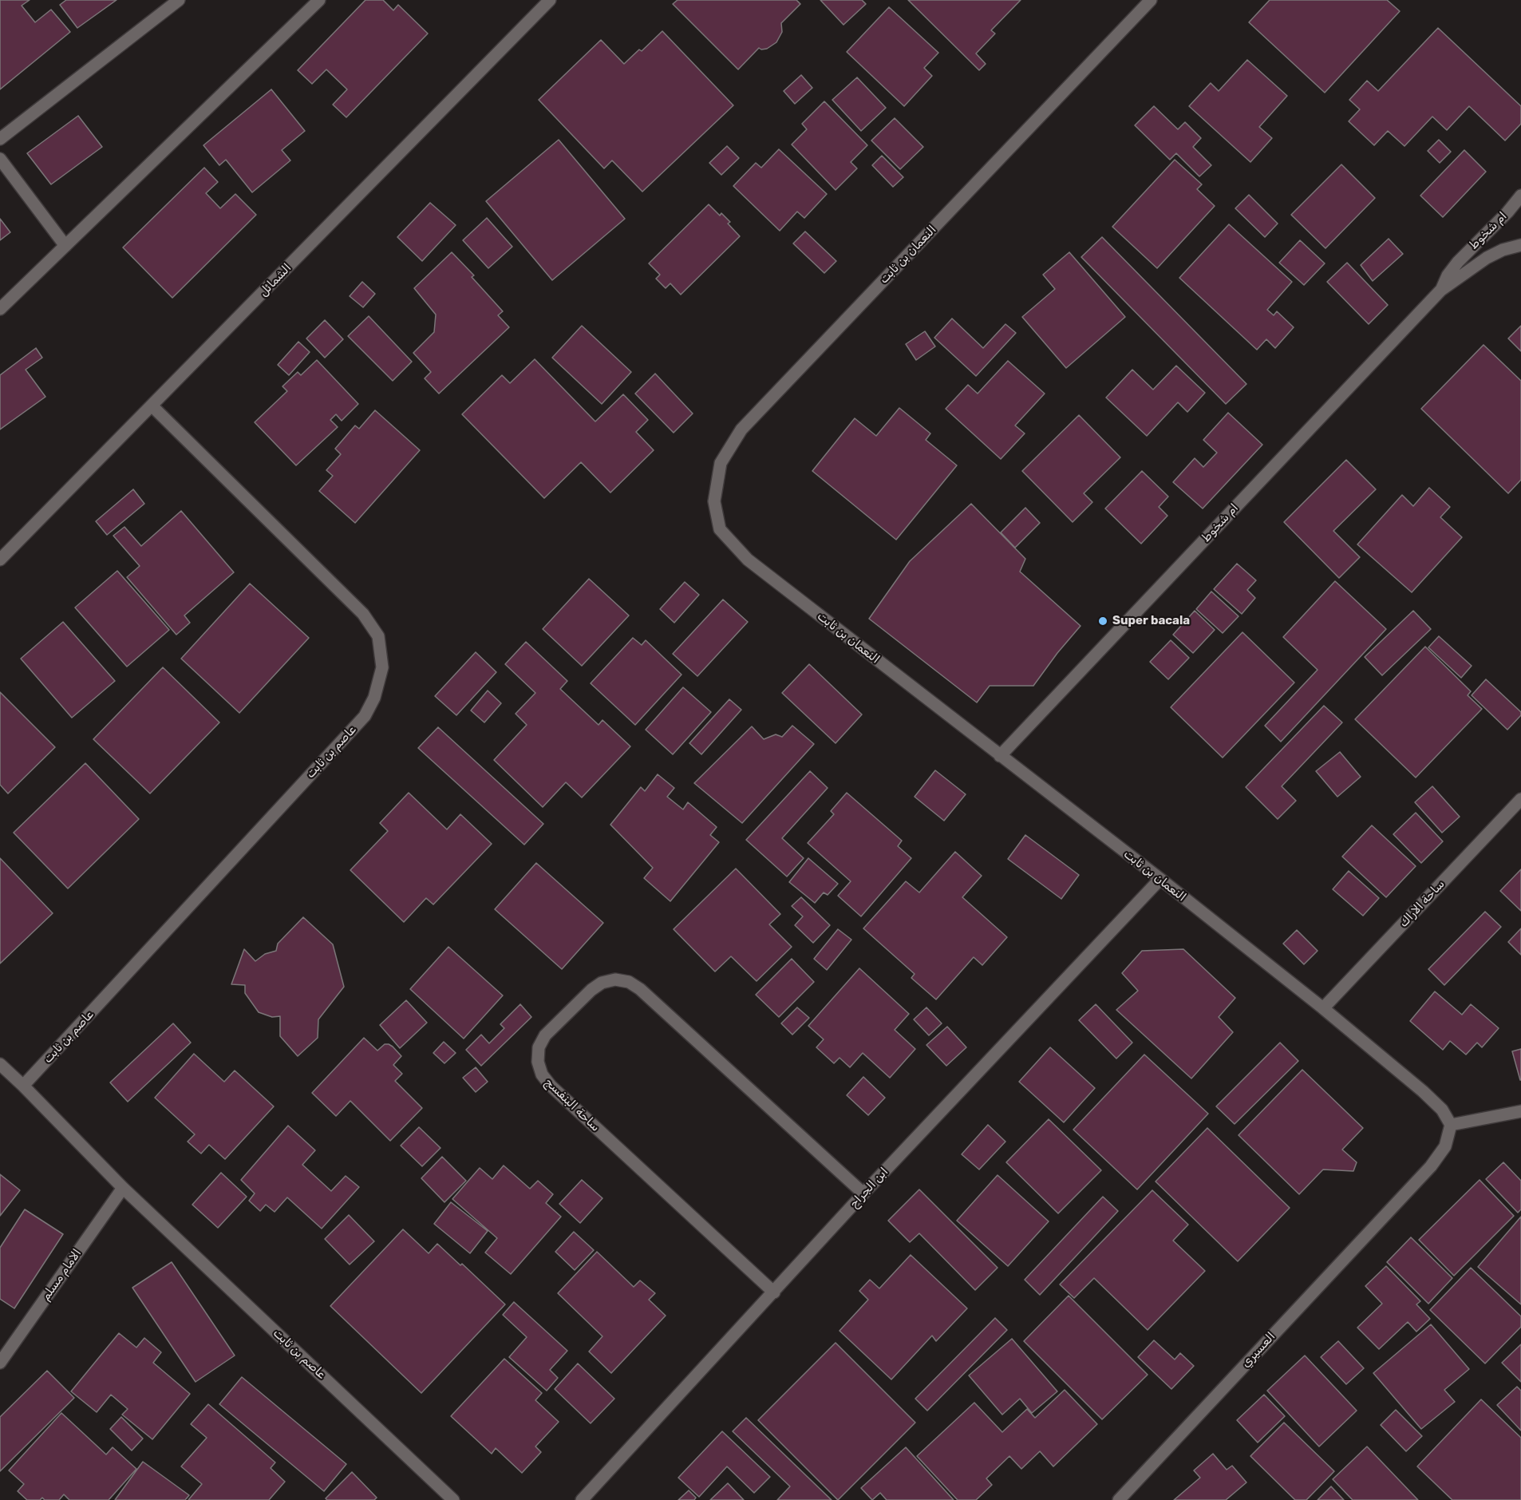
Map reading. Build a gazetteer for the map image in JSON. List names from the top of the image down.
{
  "streets": {
    "street": [
      "ام شخوط",
      "النعمان بن ثابت",
      "الشمائل",
      "عاصم بن ثابت",
      "ساحة الاراك",
      "ساحة البنفسج",
      "ابن الجراح",
      "الامام مسلم",
      "العسيري"
    ]
  },
  "crossings": [
    ["ام شخوط", "النعمان بن ثابت"],
    ["النعمان بن ثابت", "ساحة الاراك"],
    ["النعمان بن ثابت", "ابن الجراح"],
    ["النعمان بن ثابت", "العسيري"],
    ["الشمائل", "عاصم بن ثابت"],
    ["عاصم بن ثابت", "الامام مسلم"],
    ["ساحة البنفسج", "ابن الجراح"]
  ],
  "places": ["Super bacala"]
}
